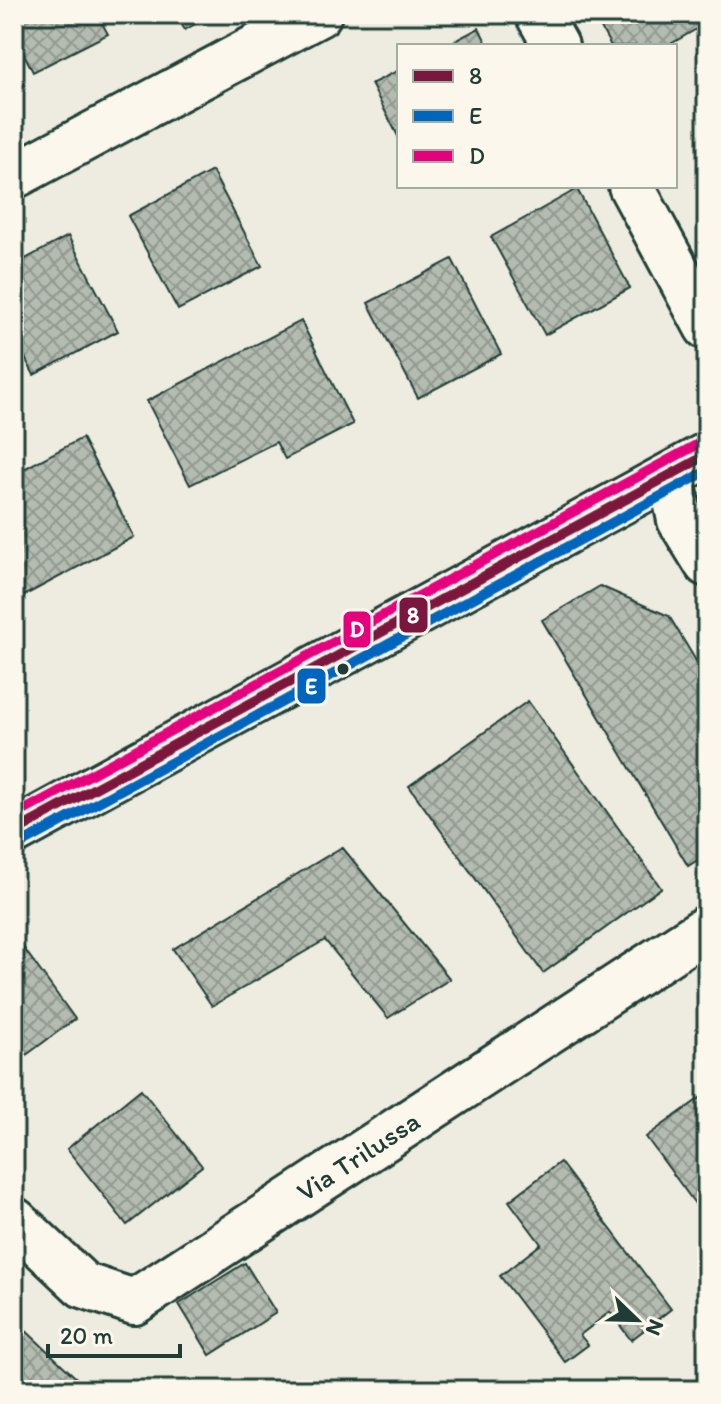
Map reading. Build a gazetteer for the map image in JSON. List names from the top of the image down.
{
  "streets": {
    "street": ["Via Trilussa"]
  },
  "lines": ["transit line D", "transit line 8", "transit line E"],
  "legend": ["8", "E", "D"],
  "scale_bar": "20 m",
  "north": "bottom right"
}
